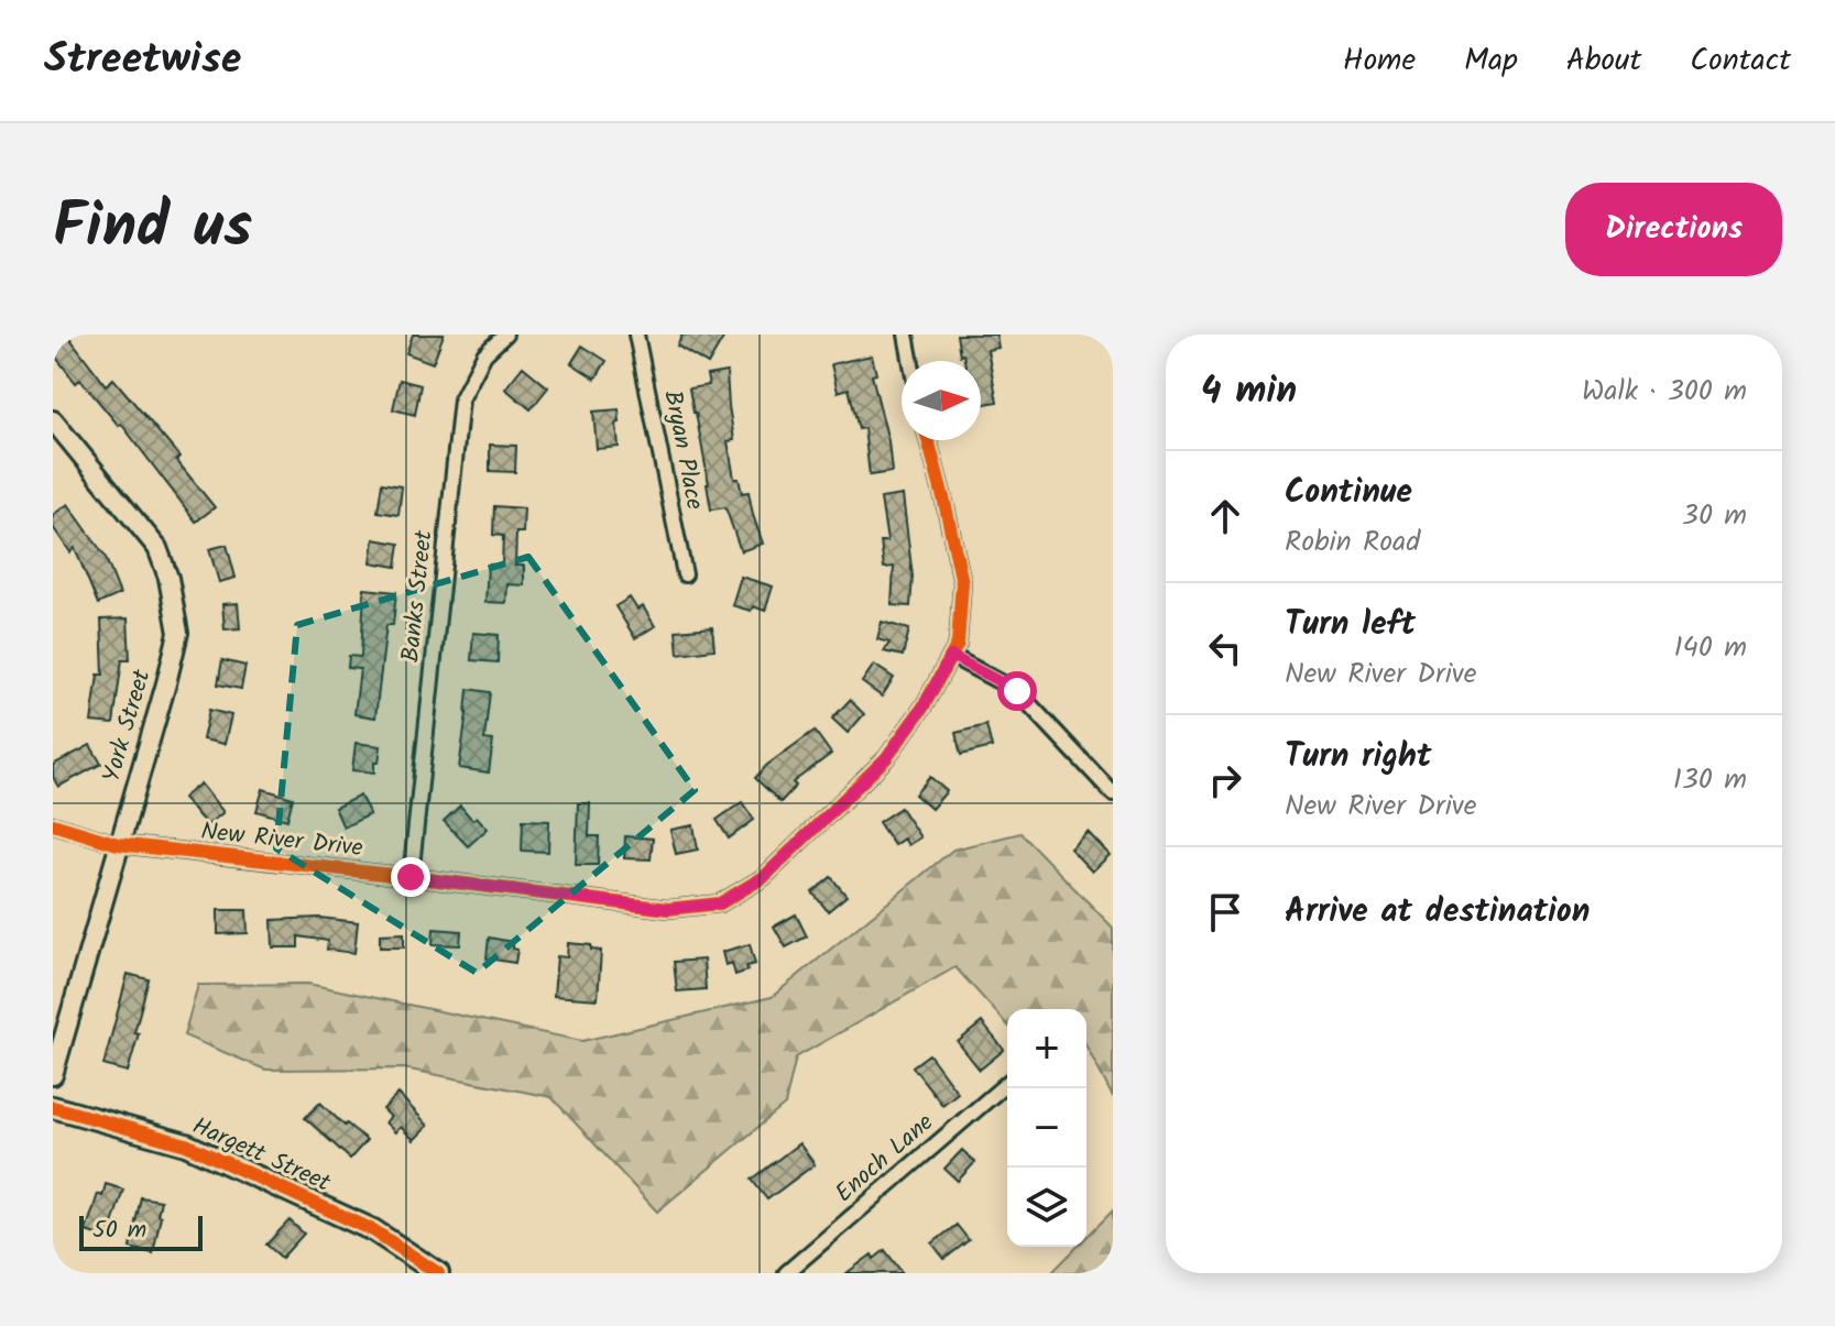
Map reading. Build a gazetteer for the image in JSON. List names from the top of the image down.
{
  "streets": {
    "main road": ["Hargett Street"],
    "street": [
      "Bryan Place",
      "Banks Street",
      "York Street",
      "New River Drive",
      "Enoch Lane"
    ]
  },
  "crossings": [
    ["Banks Street", "New River Drive"],
    ["York Street", "New River Drive"]
  ],
  "scale_bar": "50 m",
  "north": "right",
  "page": {
    "header": "Streetwise",
    "nav": [
      "Home",
      "Map",
      "About",
      "Contact"
    ],
    "title": "Find us",
    "buttons": "Directions",
    "heading": ["4 min", "Walk · 300 m"],
    "list": [
      ["Continue", "Robin Road", "30 m"],
      ["Turn left", "New River Drive", "140 m"],
      ["Turn right", "New River Drive", "130 m"],
      "Arrive at destination"
    ],
    "map_buttons": ["+", "−"],
    "scale": "50 m"
  }
}
